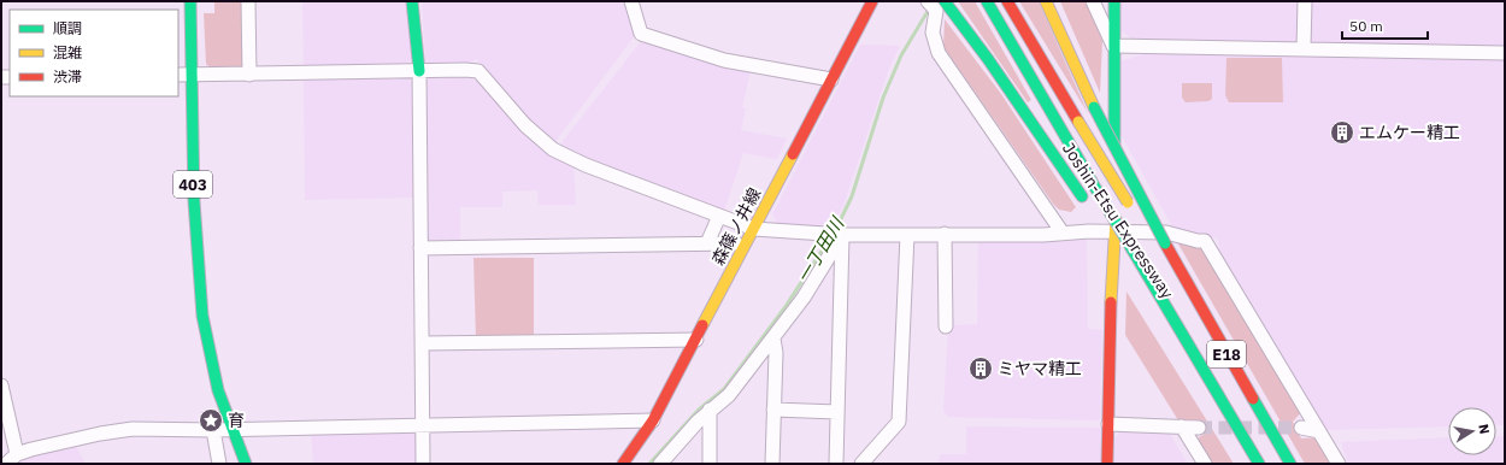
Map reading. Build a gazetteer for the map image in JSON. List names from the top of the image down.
{
  "streets": {
    "main road": ["Joshin-Etsu Expressway", "森篠ノ井線", "E18"]
  },
  "water": ["一丁田川"],
  "places": {
    "building": ["エムケー精工", "ミヤマ精工"],
    "place": ["育"]
  },
  "legend": ["順調", "混雑", "渋滞"],
  "scale_bar": "50 m",
  "north": "right"
}
